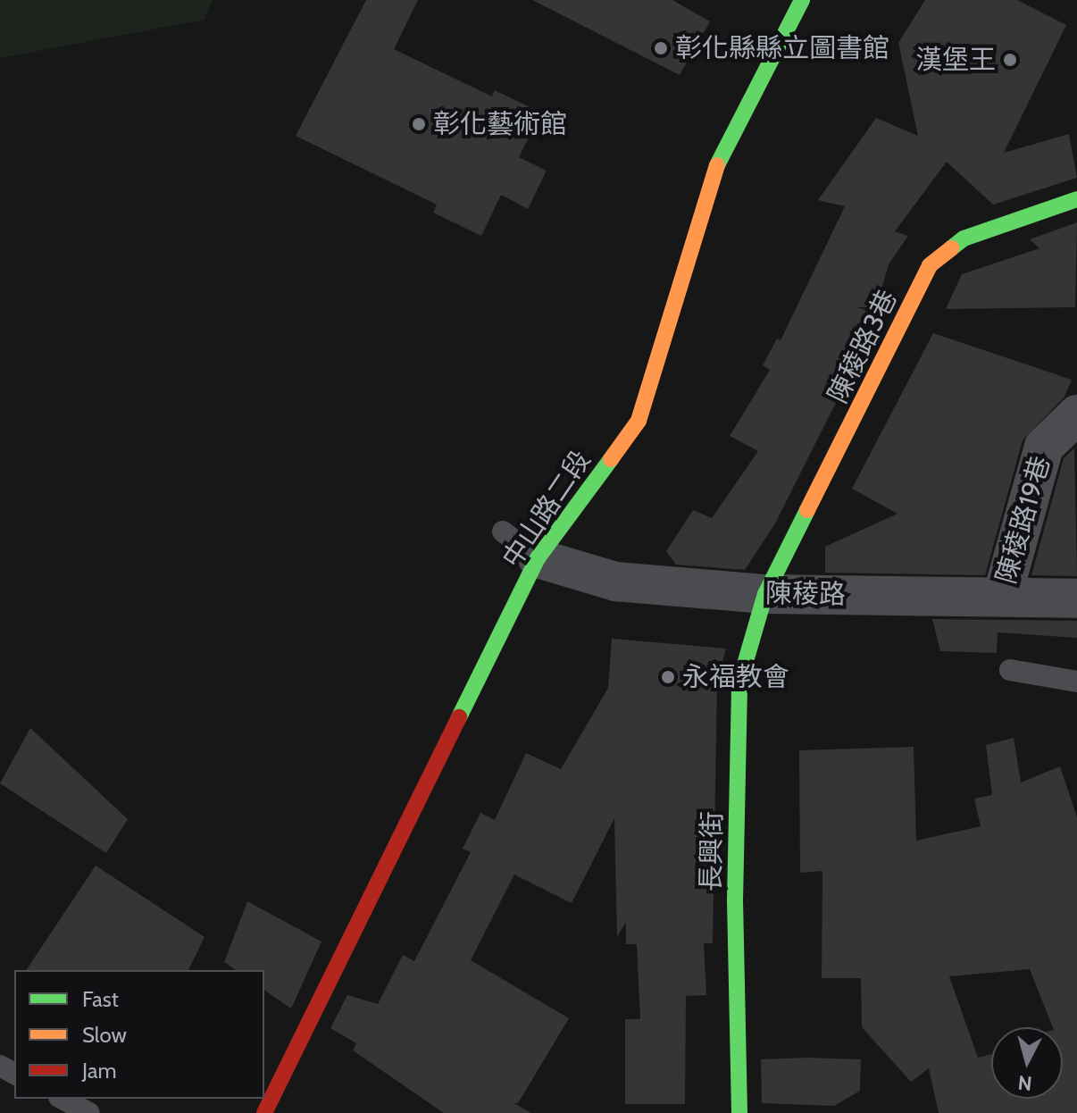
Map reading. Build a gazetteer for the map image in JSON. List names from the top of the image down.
{
  "streets": {
    "main road": ["陳稜路3巷", "中山路二段", "長興街"],
    "street": ["陳稜路19巷", "陳稜路"]
  },
  "crossings": [
    ["陳稜路3巷", "陳稜路"],
    ["陳稜路3巷", "長興街"],
    ["中山路二段", "陳稜路"],
    ["陳稜路19巷", "陳稜路"],
    ["陳稜路", "長興街"]
  ],
  "places": [
    "彰化縣縣立圖書館",
    "漢堡王",
    "彰化藝術館",
    "永福教會"
  ],
  "legend": ["Fast", "Slow", "Jam"],
  "north": "bottom"
}
